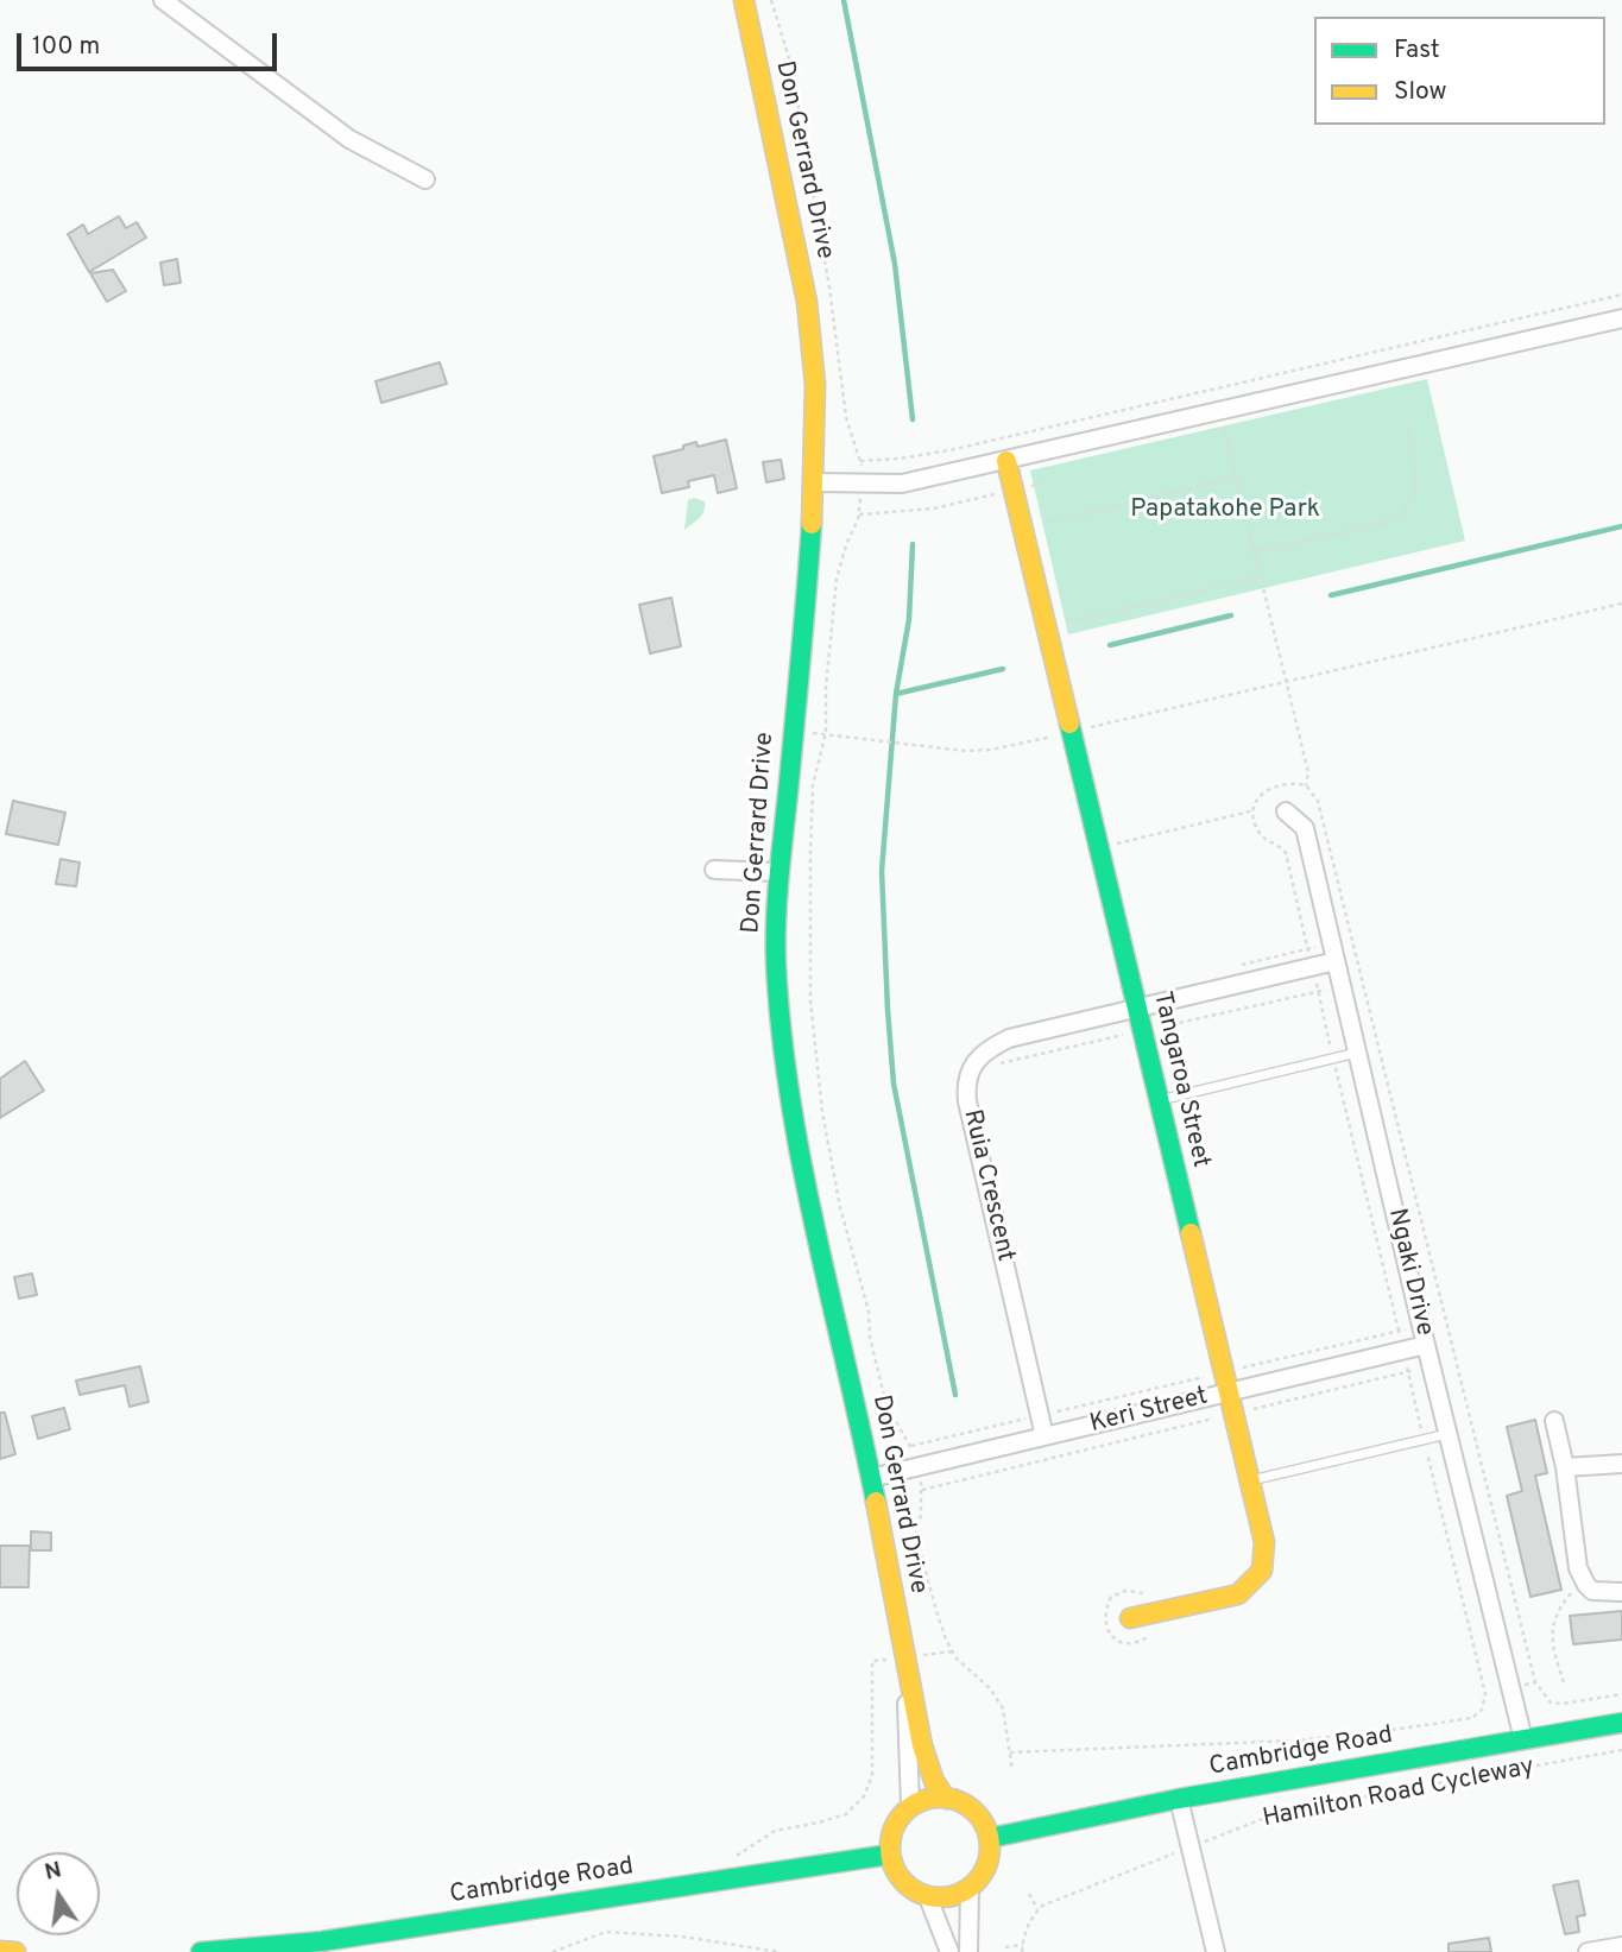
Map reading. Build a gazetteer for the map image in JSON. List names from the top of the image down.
{
  "streets": {
    "street": [
      "Don Gerrard Drive",
      "Tangaroa Street",
      "Ruia Crescent",
      "Ngaki Drive",
      "Keri Street",
      "Cambridge Road"
    ],
    "path": ["Hamilton Road Cycleway"]
  },
  "crossings": [
    ["Don Gerrard Drive", "Keri Street"],
    ["Don Gerrard Drive", "Cambridge Road"],
    ["Tangaroa Street", "Keri Street"],
    ["Ruia Crescent", "Keri Street"],
    ["Ngaki Drive", "Keri Street"],
    ["Ngaki Drive", "Cambridge Road"]
  ],
  "parks": ["Papatakohe Park"],
  "legend": ["Fast", "Slow"],
  "scale_bar": "100 m",
  "north": "top"
}
